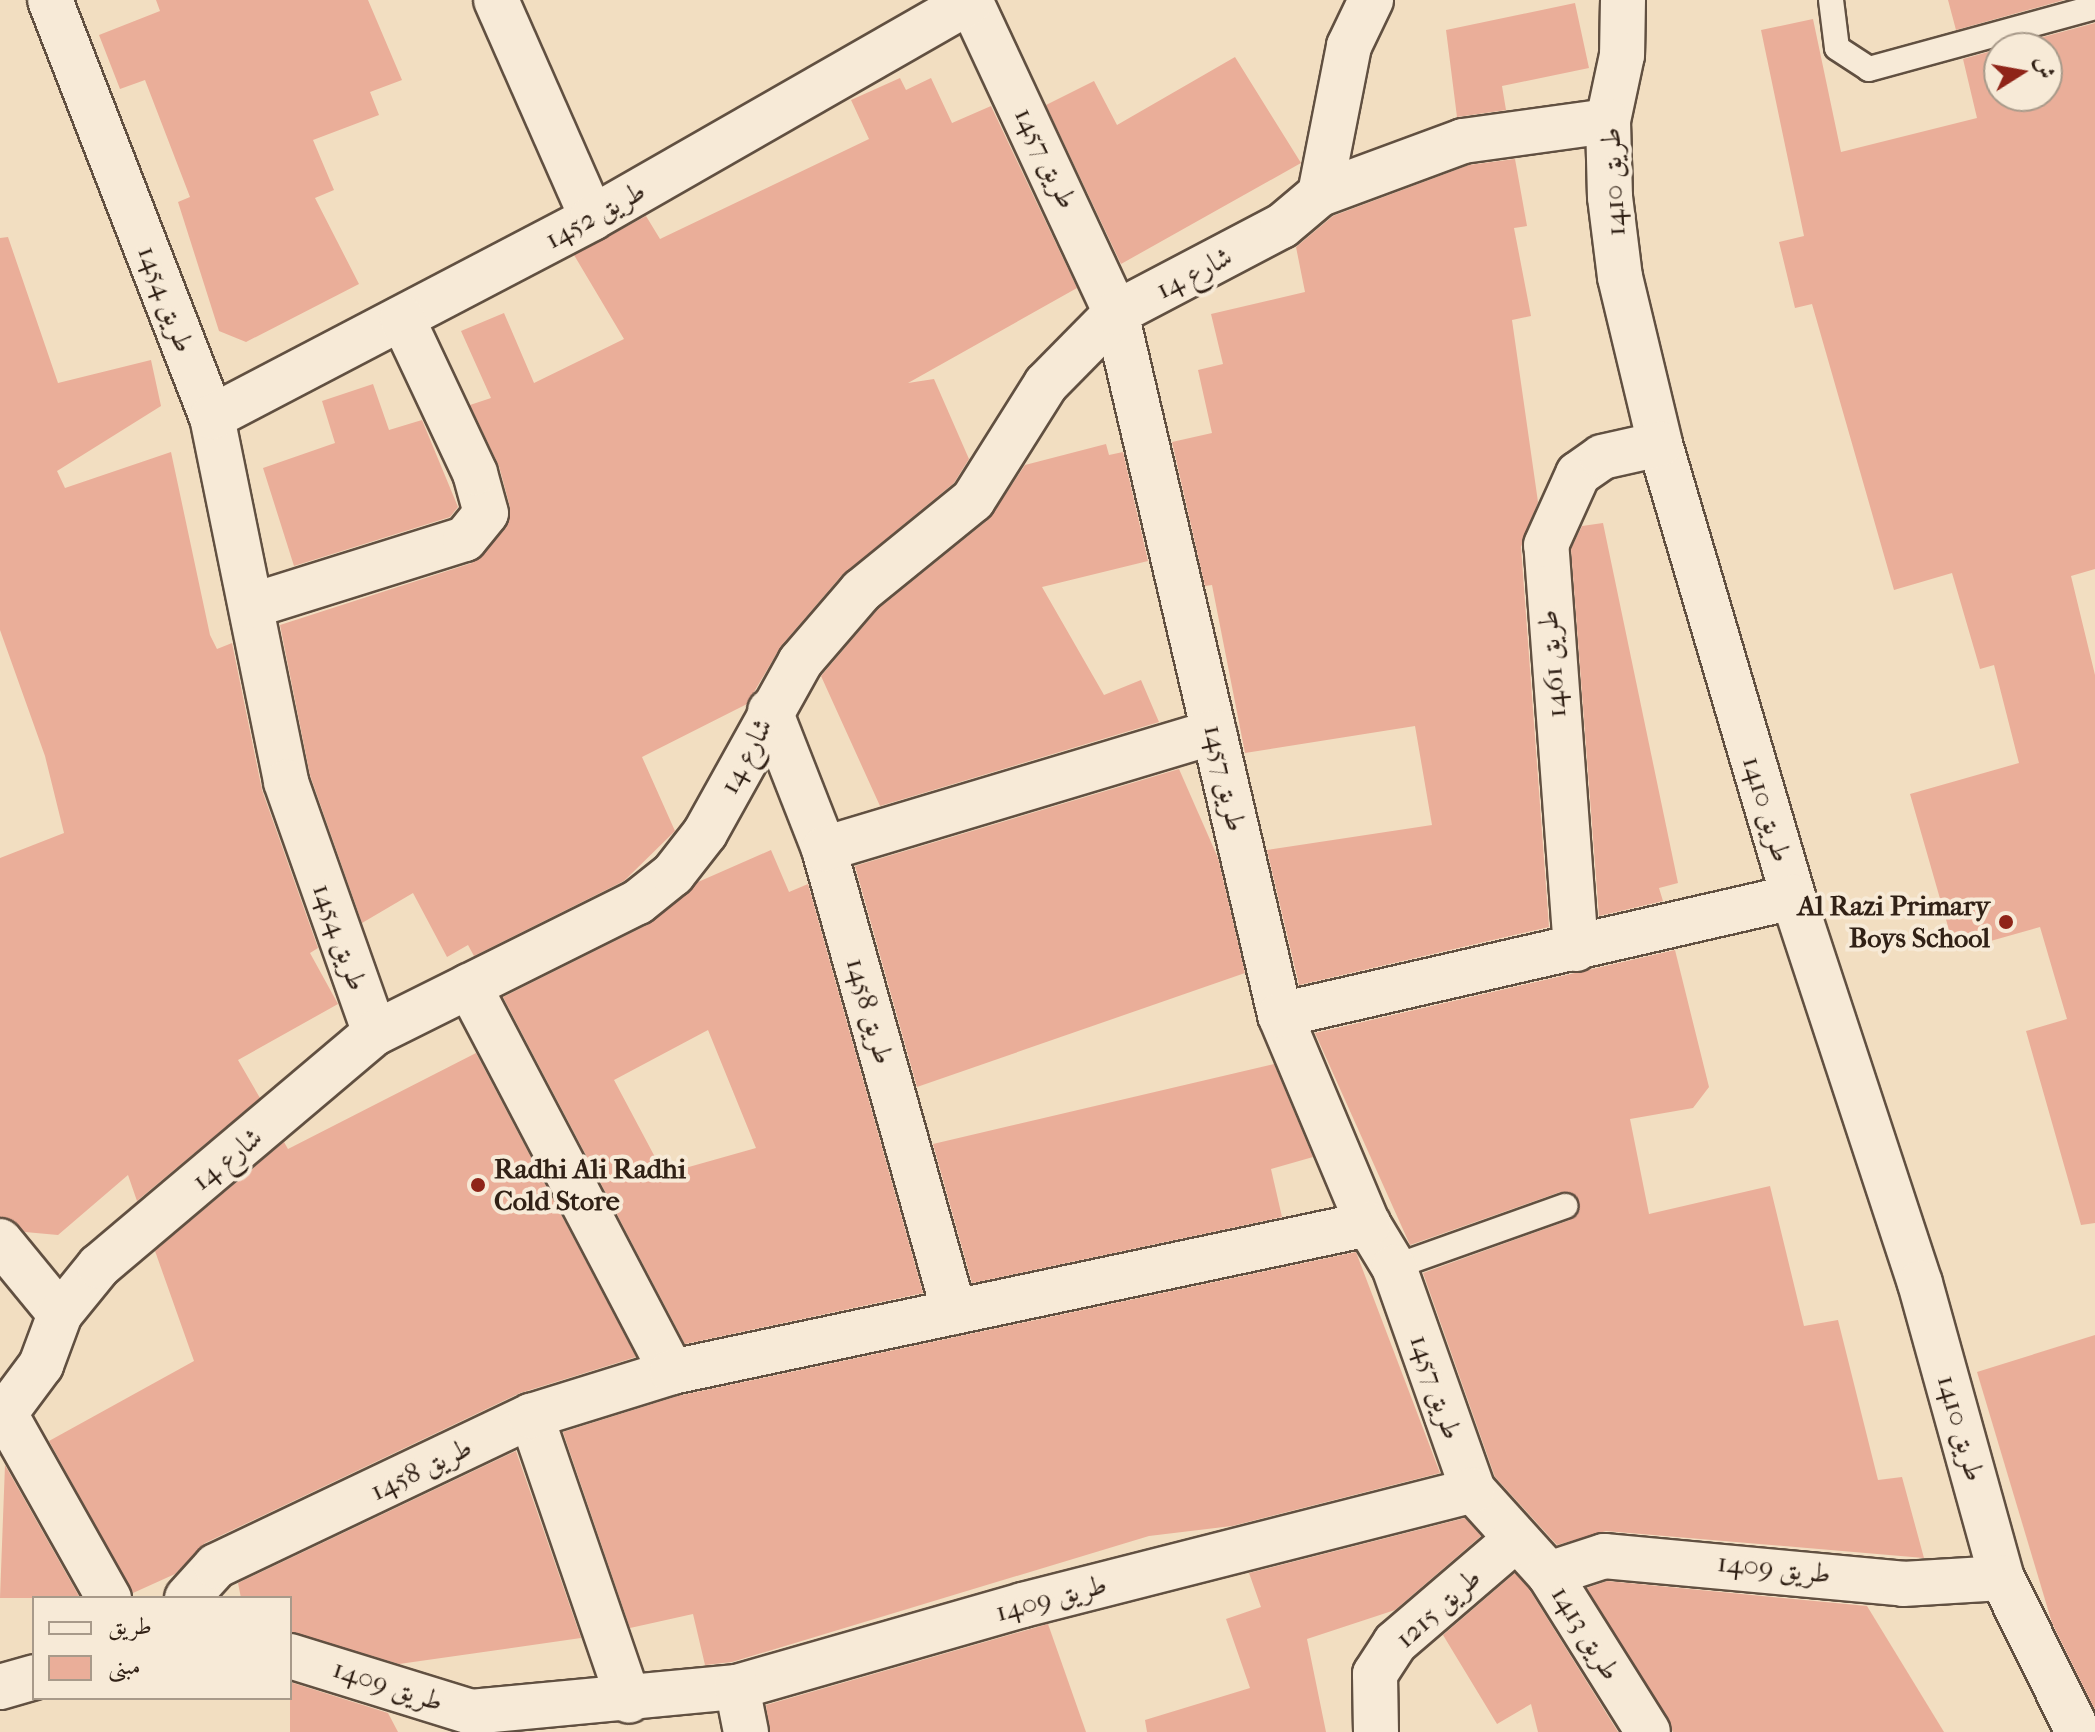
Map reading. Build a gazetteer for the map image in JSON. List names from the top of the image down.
{
  "streets": {
    "street": [
      "طريق 1457",
      "طريق 1410",
      "طريق 1452",
      "شارع 14",
      "طريق 1454",
      "طريق 1461",
      "طريق 1458",
      "طريق 1409",
      "طريق 1215",
      "طريق 1413"
    ]
  },
  "crossings": [
    ["طريق 1457", "طريق 1452"],
    ["طريق 1457", "شارع 14"],
    ["طريق 1457", "طريق 1458"],
    ["طريق 1457", "طريق 1409"],
    ["طريق 1457", "طريق 1215"],
    ["طريق 1457", "طريق 1413"],
    ["طريق 1410", "طريق 1461"],
    ["طريق 1410", "طريق 1409"],
    ["طريق 1452", "طريق 1454"],
    ["شارع 14", "طريق 1454"],
    ["شارع 14", "طريق 1458"],
    ["طريق 1409", "طريق 1413"],
    ["طريق 1215", "طريق 1413"]
  ],
  "places": ["Al Razi Primary Boys School", "Radhi Ali Radhi Cold Store"],
  "legend": ["طريق", "مبنى"],
  "north": "right"
}
